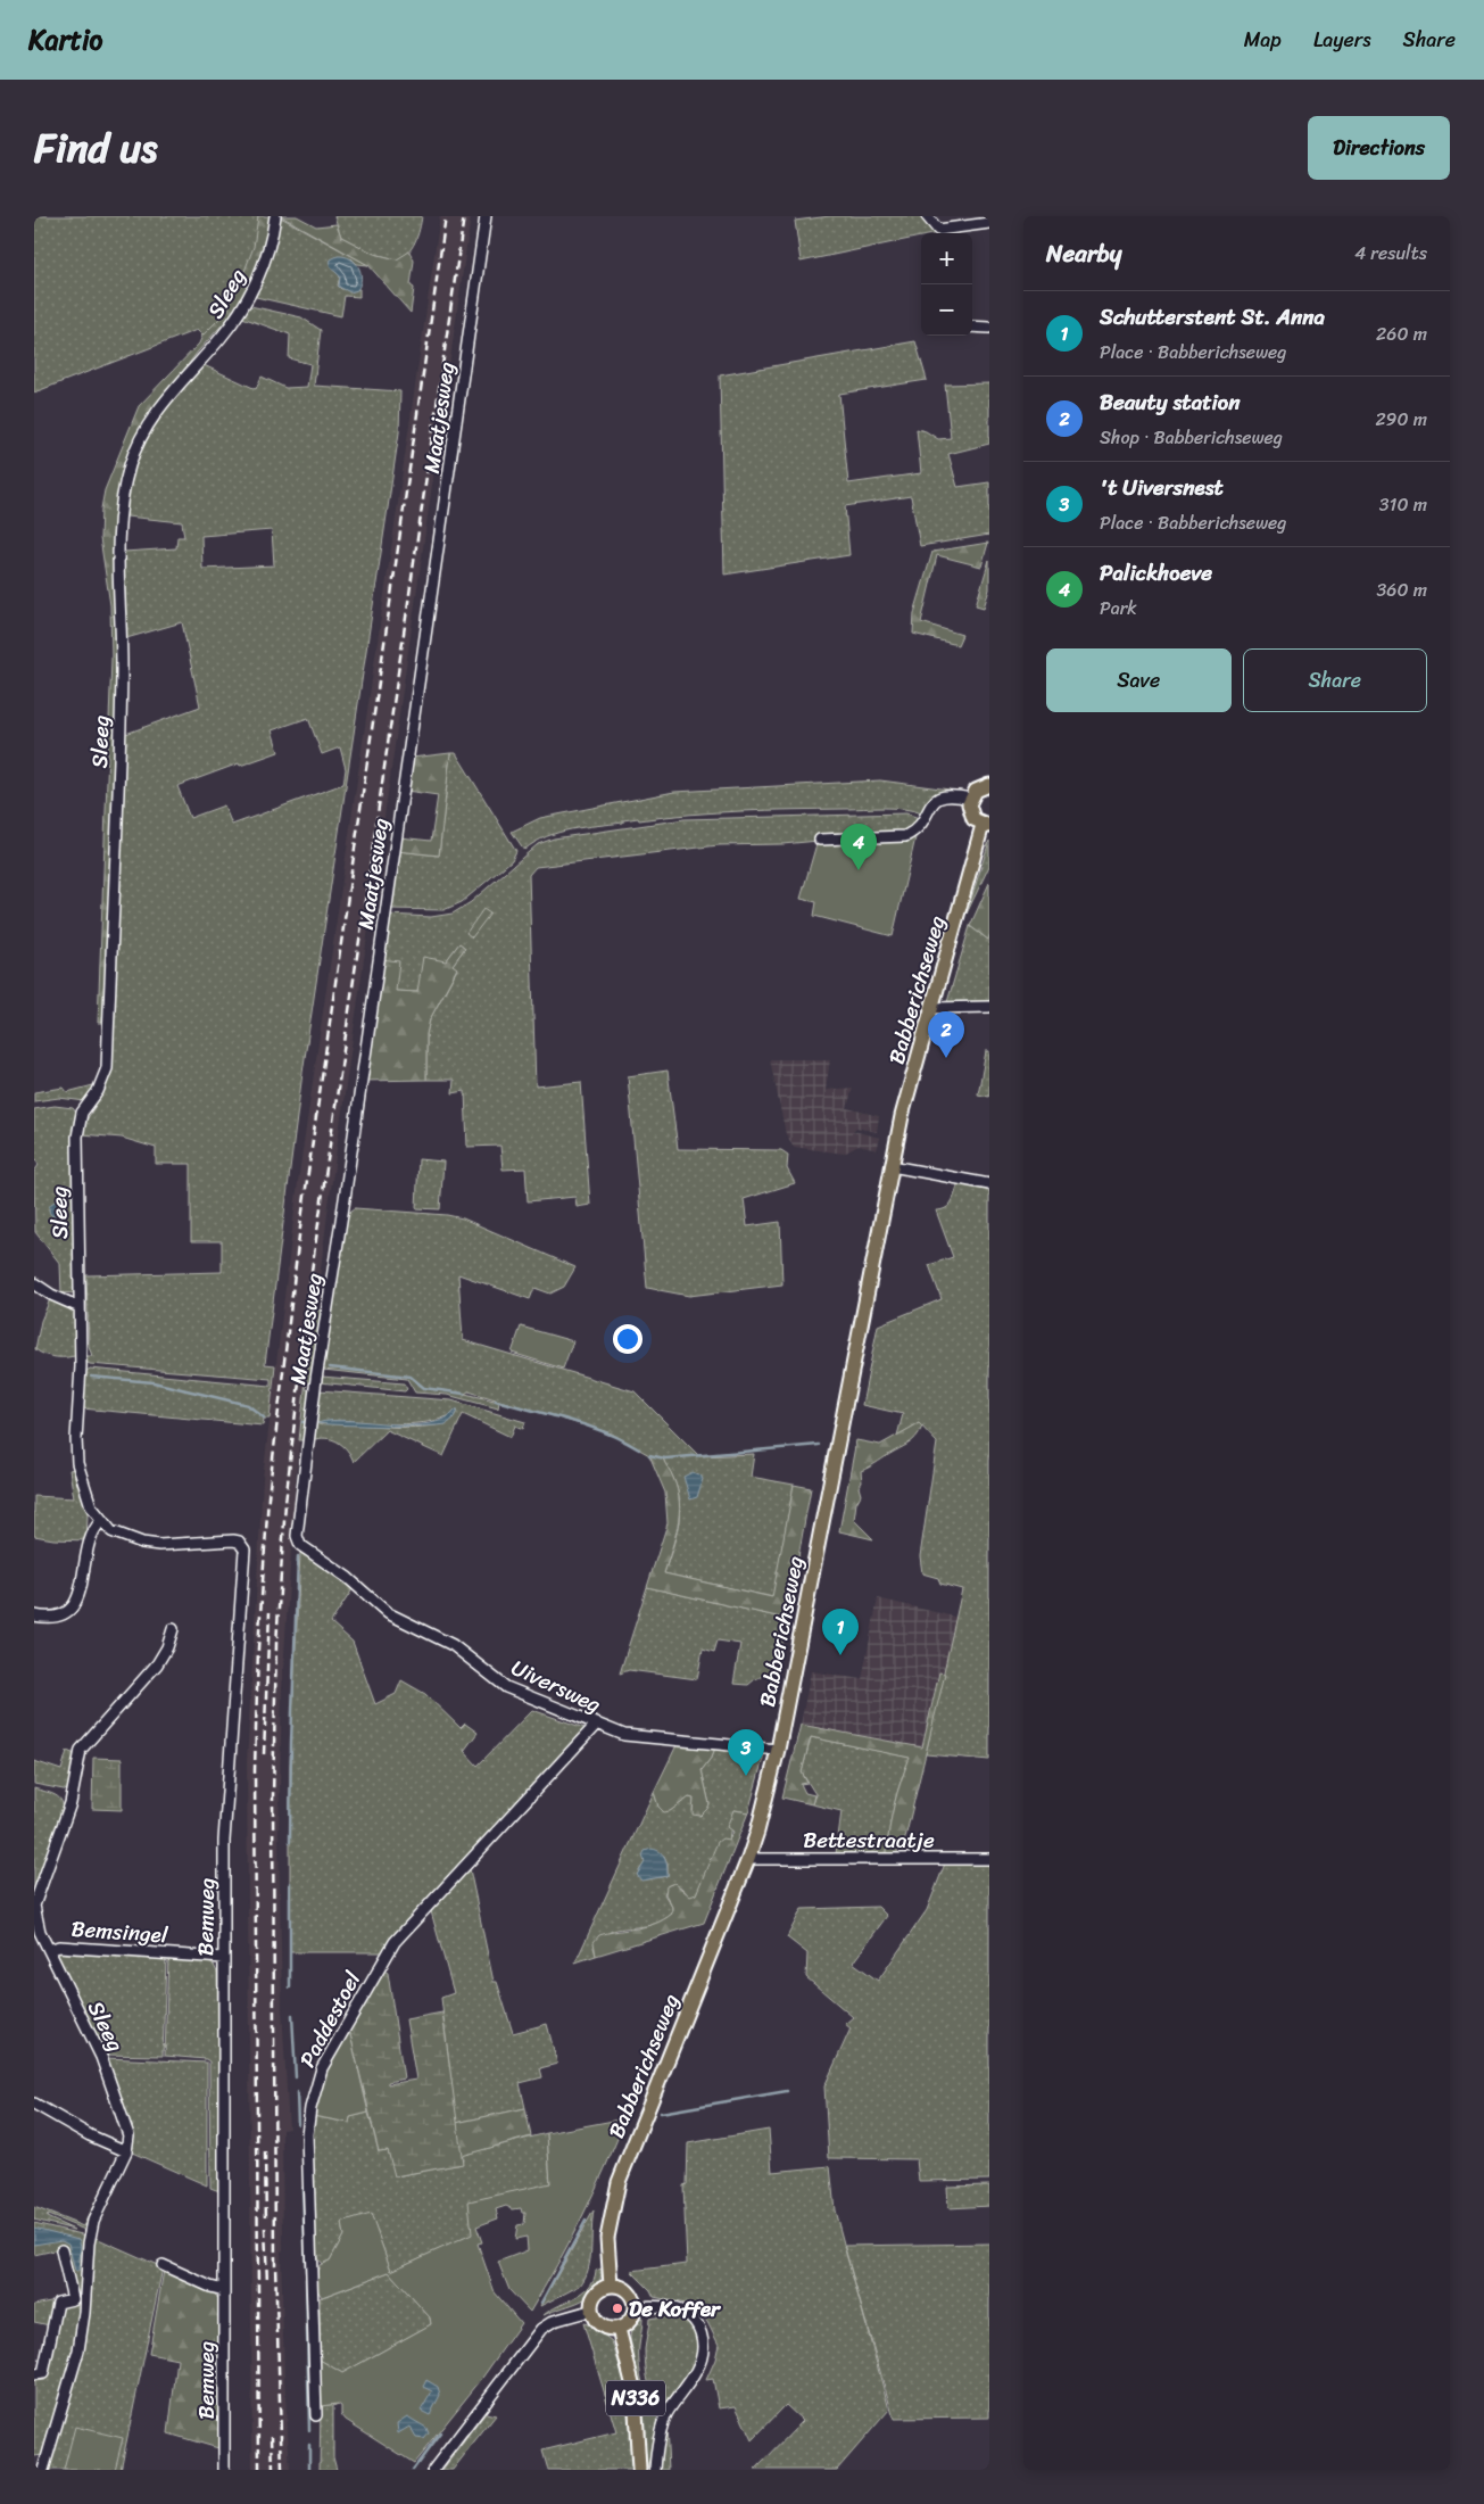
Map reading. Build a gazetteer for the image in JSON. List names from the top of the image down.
{
  "streets": {
    "main road": ["Babberichseweg", "N336"],
    "street": [
      "Sleeg",
      "Maatjesweg",
      "Uiversweg",
      "Bettestraatje",
      "Bemweg",
      "Bemsingel",
      "Paddestoel"
    ]
  },
  "crossings": [
    ["Sleeg", "Bemweg"],
    ["Sleeg", "Bemsingel"],
    ["Maatjesweg", "Uiversweg"],
    ["Babberichseweg", "Uiversweg"],
    ["Babberichseweg", "Bettestraatje"],
    ["Babberichseweg", "N336"],
    ["Uiversweg", "Paddestoel"],
    ["Bemweg", "Bemsingel"]
  ],
  "places": ["De Koffer"],
  "page": {
    "header": "Kartio",
    "nav": ["Map", "Layers", "Share"],
    "title": "Find us",
    "buttons": [
      "Directions",
      ["Save", "Share"]
    ],
    "heading": ["Nearby", "4 results"],
    "map_buttons": ["+", "−"],
    "list": [
      {
        "mark": "1",
        "name": "Schutterstent St. Anna",
        "note": "Place · Babberichseweg",
        "value": "260 m"
      },
      {
        "mark": "2",
        "name": "Beauty station",
        "note": "Shop · Babberichseweg",
        "value": "290 m"
      },
      {
        "mark": "3",
        "name": "'t Uiversnest",
        "note": "Place · Babberichseweg",
        "value": "310 m"
      },
      {
        "mark": "4",
        "name": "Palickhoeve",
        "note": "Park",
        "value": "360 m"
      }
    ],
    "pins": [
      "4",
      "2",
      "1",
      "3"
    ]
  }
}
